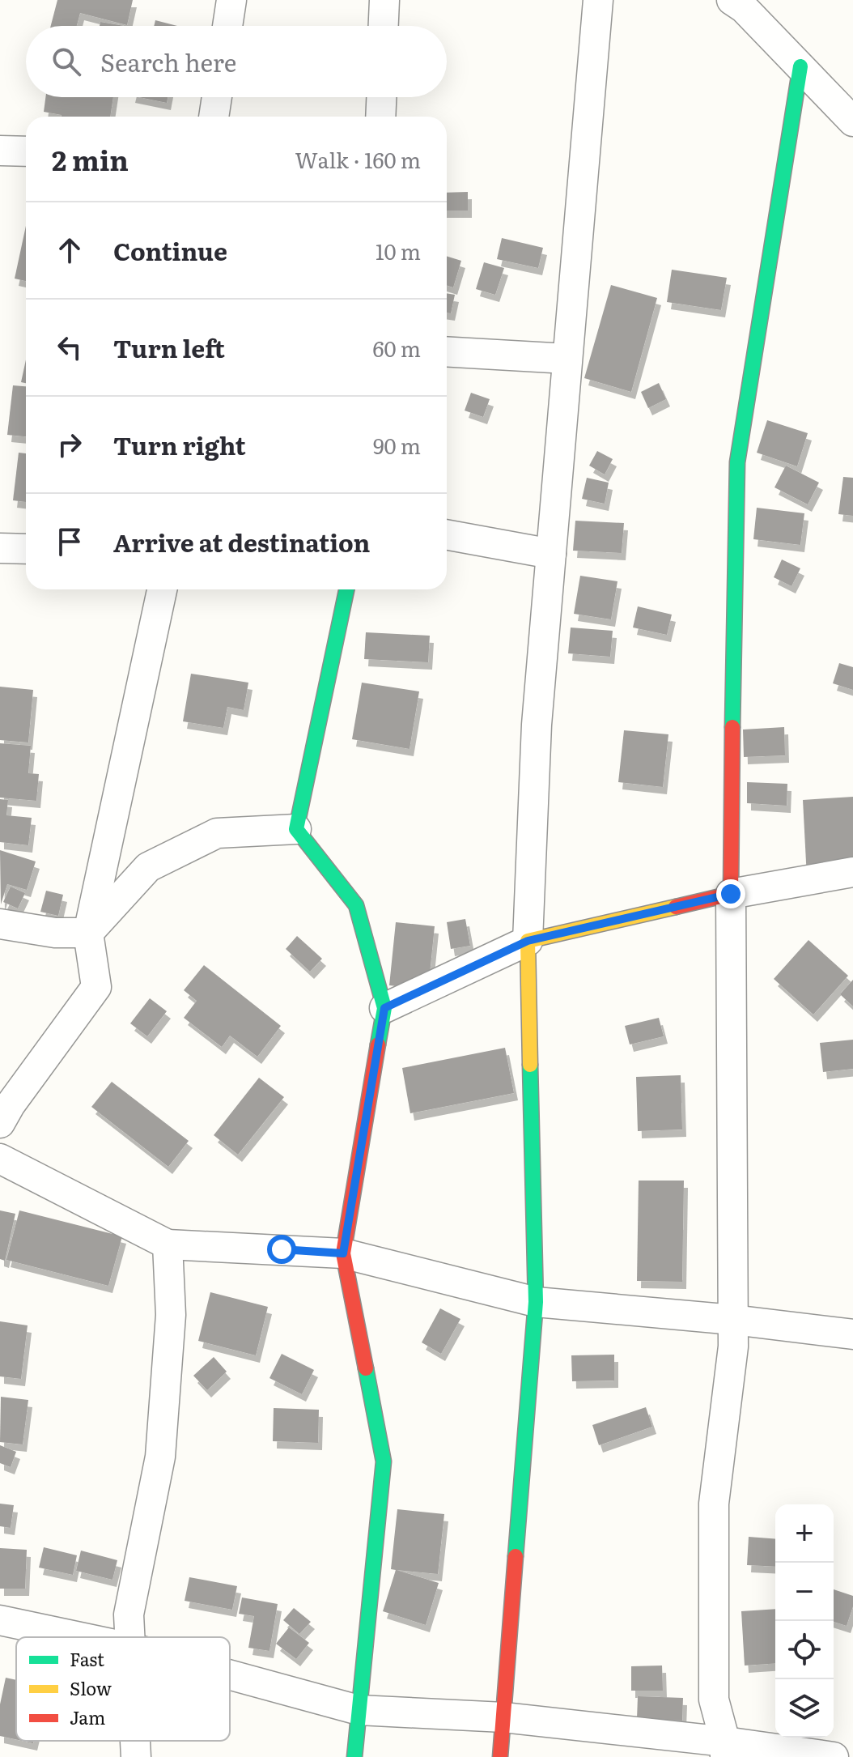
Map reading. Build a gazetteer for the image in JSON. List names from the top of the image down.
{
  "legend": ["Fast", "Slow", "Jam"],
  "page": {
    "search": "Search here",
    "heading": ["2 min", "Walk · 160 m"],
    "list": [
      ["Continue", "10 m"],
      ["Turn left", "60 m"],
      ["Turn right", "90 m"],
      "Arrive at destination"
    ],
    "map_buttons": ["+", "−"]
  }
}
